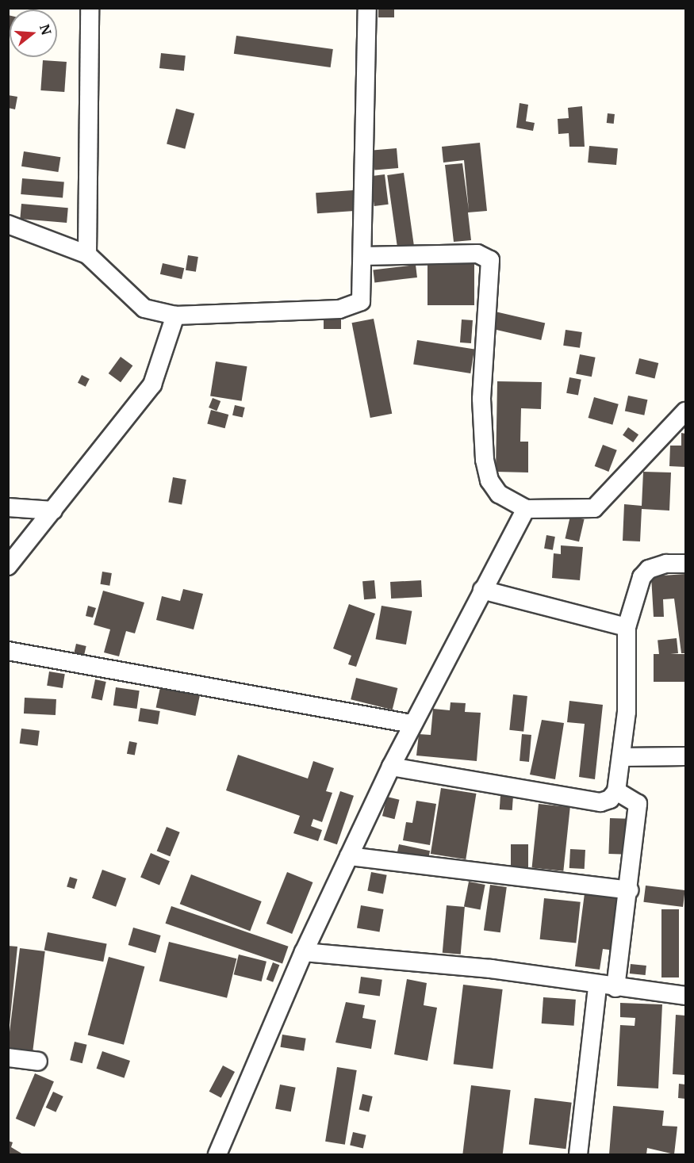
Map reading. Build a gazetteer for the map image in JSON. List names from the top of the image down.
{
  "north": "right"
}
